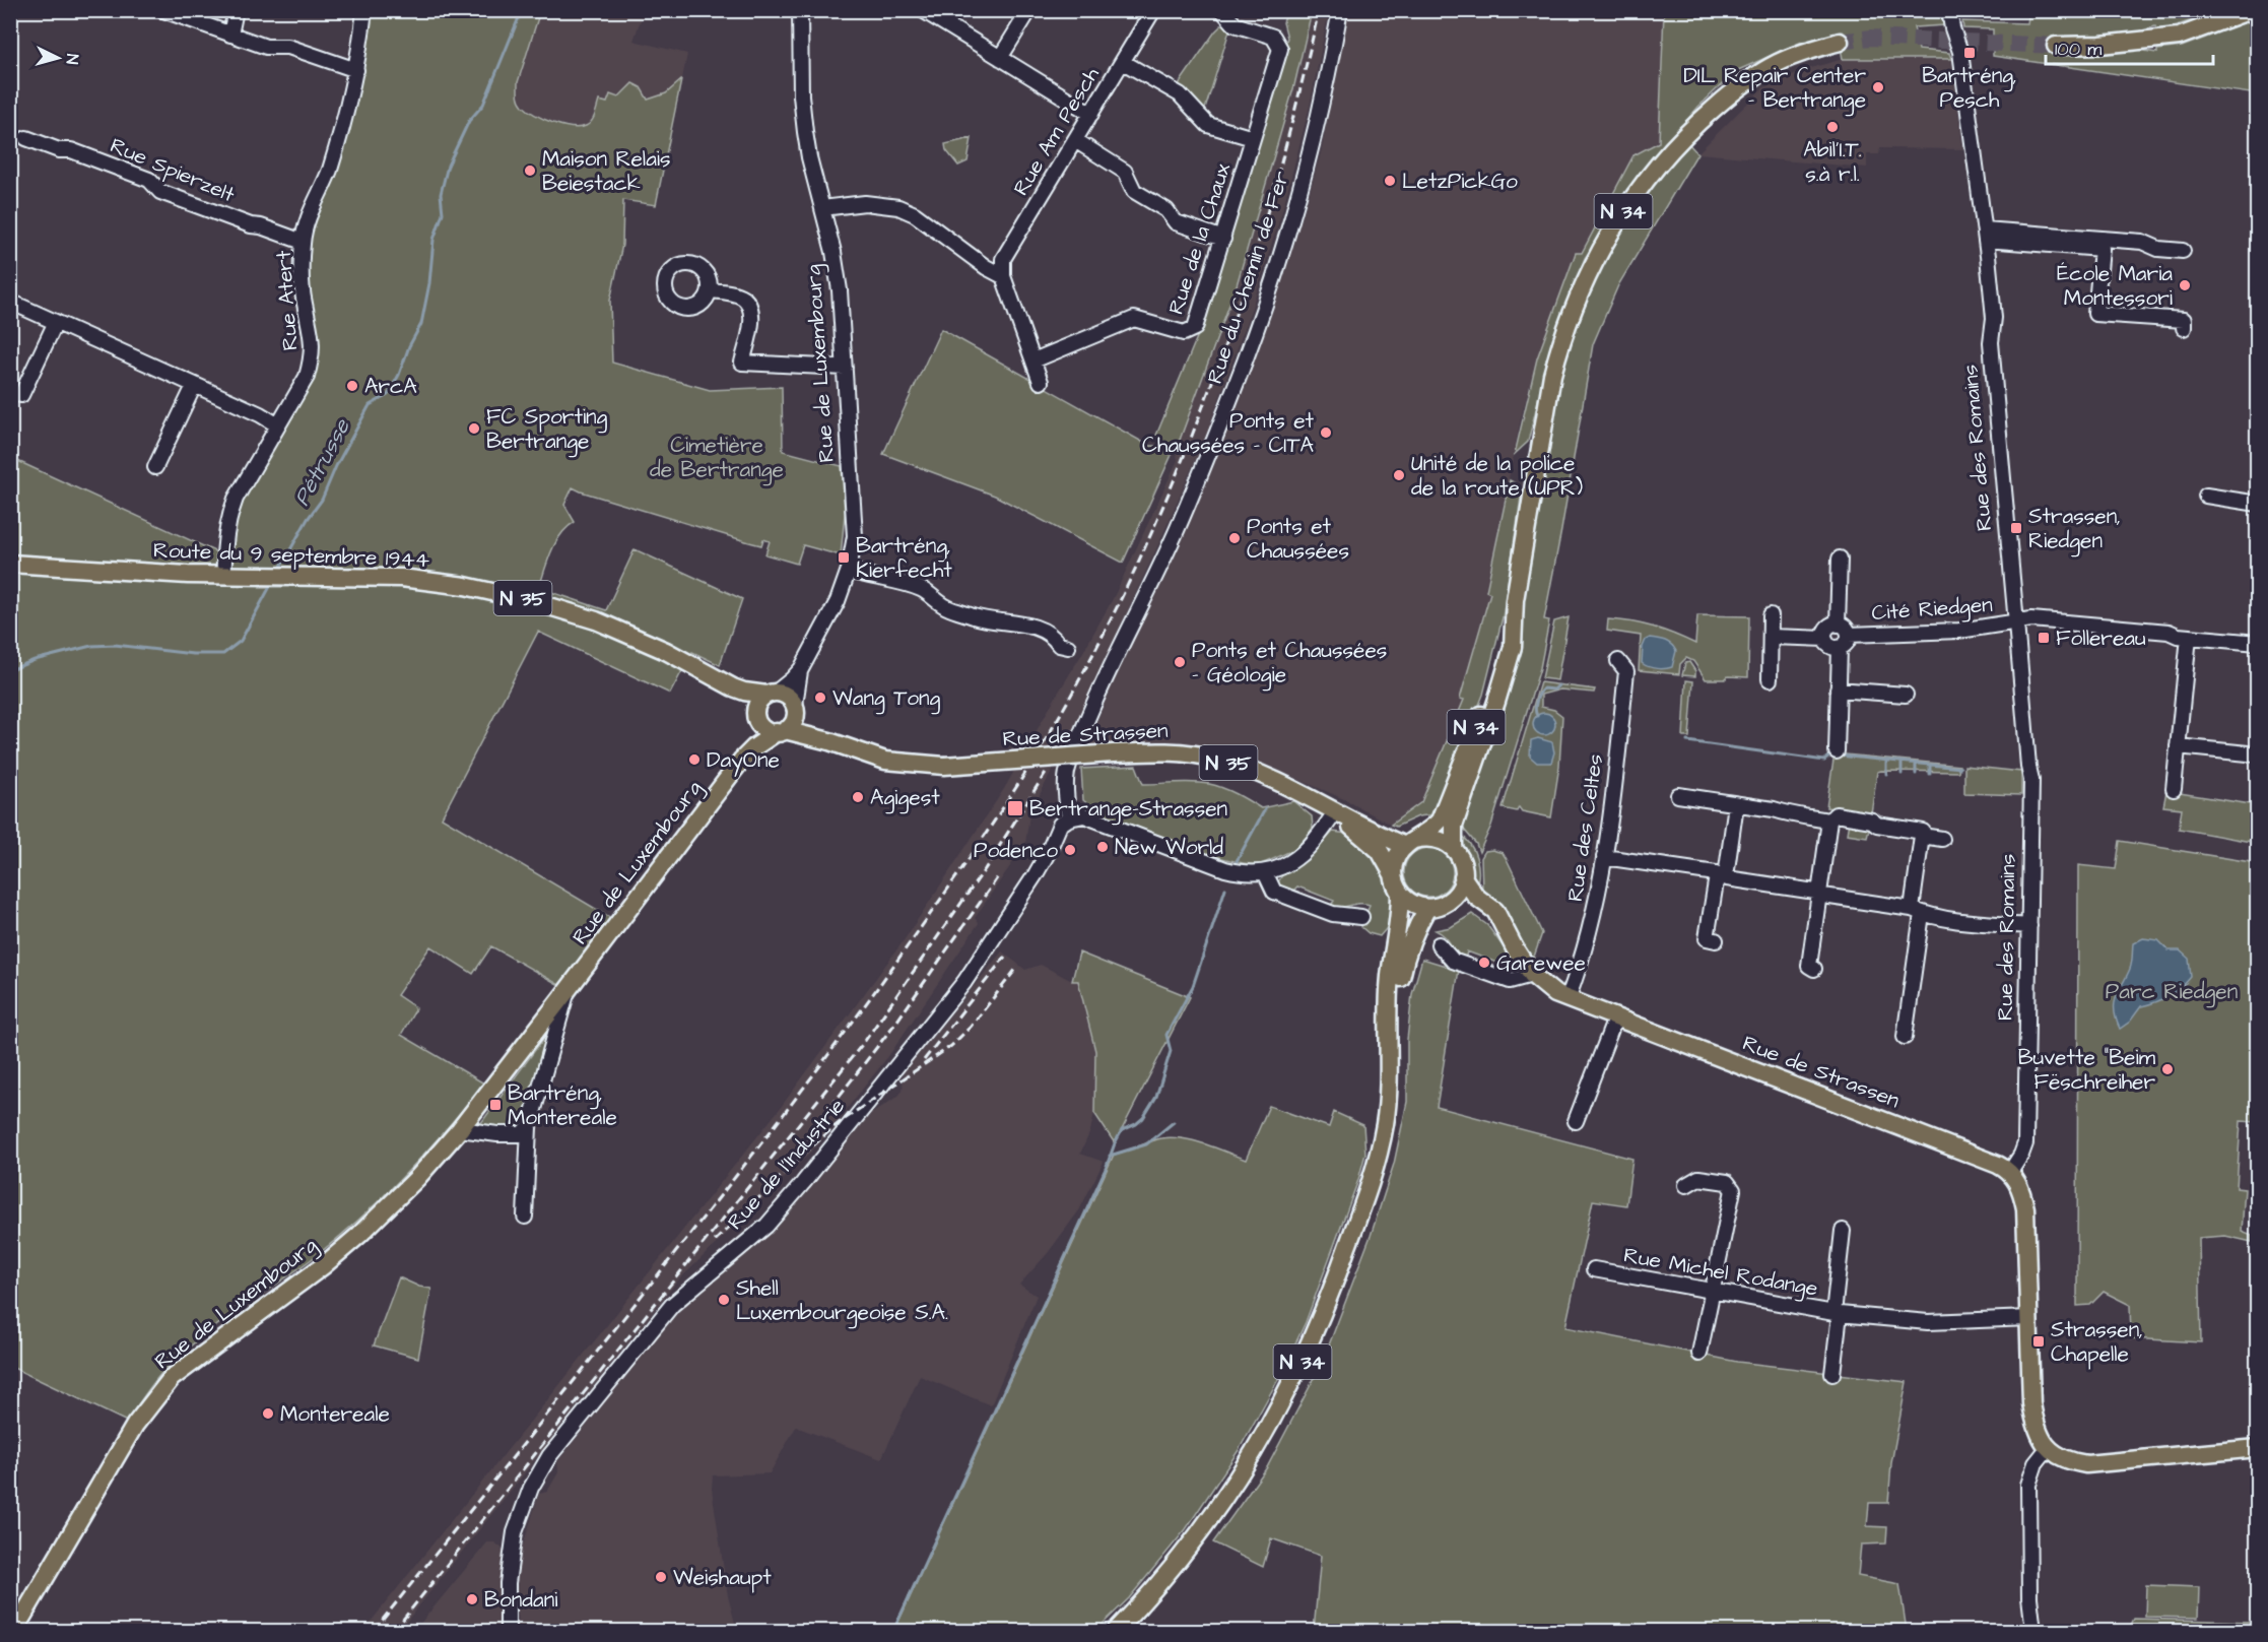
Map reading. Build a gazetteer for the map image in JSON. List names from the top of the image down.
{
  "streets": {
    "main road": [
      "N 34",
      "Rue de Luxembourg",
      "Route du 9 septembre 1944",
      "N 35",
      "Rue de Strassen"
    ],
    "street": [
      "Rue Am Pesch",
      "Rue Spierzelt",
      "Rue de la Chaux",
      "Rue du Chemin de Fer",
      "Rue Atert",
      "Rue des Romains",
      "Cité Riedgen",
      "Rue des Celtes",
      "Rue de l'Industrie",
      "Rue Michel Rodange"
    ]
  },
  "crossings": [
    ["Rue Spierzelt", "Rue Atert"],
    ["N 34", "Rue de Strassen"],
    ["Rue du Chemin de Fer", "Rue de l'Industrie"],
    ["Rue Atert", "Route du 9 septembre 1944"],
    ["Rue de Luxembourg", "Route du 9 septembre 1944"],
    ["Rue de Luxembourg", "Rue de Strassen"],
    ["Rue des Romains", "Cité Riedgen"],
    ["Rue des Romains", "Rue de Strassen"],
    ["Route du 9 septembre 1944", "Rue de Strassen"],
    ["Rue de Strassen", "Rue des Celtes"]
  ],
  "water": ["Pétrusse"],
  "parks": ["Cimetière de Bertrange", "Parc Riedgen"],
  "places": {
    "transit": [
      "Bartréng, Pesch",
      "Strassen, Riedgen",
      "Bartréng, Kierfecht",
      "Follereau",
      "Bertrange-Strassen",
      "Bartréng, Montereale",
      "Strassen, Chapelle"
    ],
    "other": [
      "DIL Repair Center - Bertrange",
      "Abil'I.T. s.à r.l.",
      "Maison Relais Beiestack",
      "LetzPickGo",
      "École Maria Montessori",
      "ArcA",
      "FC Sporting Bertrange",
      "Ponts et Chaussées - CITA",
      "Unité de la police de la route (UPR)",
      "Ponts et Chaussées",
      "Ponts et Chaussées - Géologie",
      "Wang Tong",
      "DayOne",
      "Agigest",
      "New World",
      "Podenco",
      "Garewee",
      "Buvette \"Beim Fëschreiher",
      "Shell Luxembourgeoise S.A.",
      "Montereale",
      "Weishaupt",
      "Bondani"
    ]
  },
  "scale_bar": "100 m",
  "north": "right"
}
